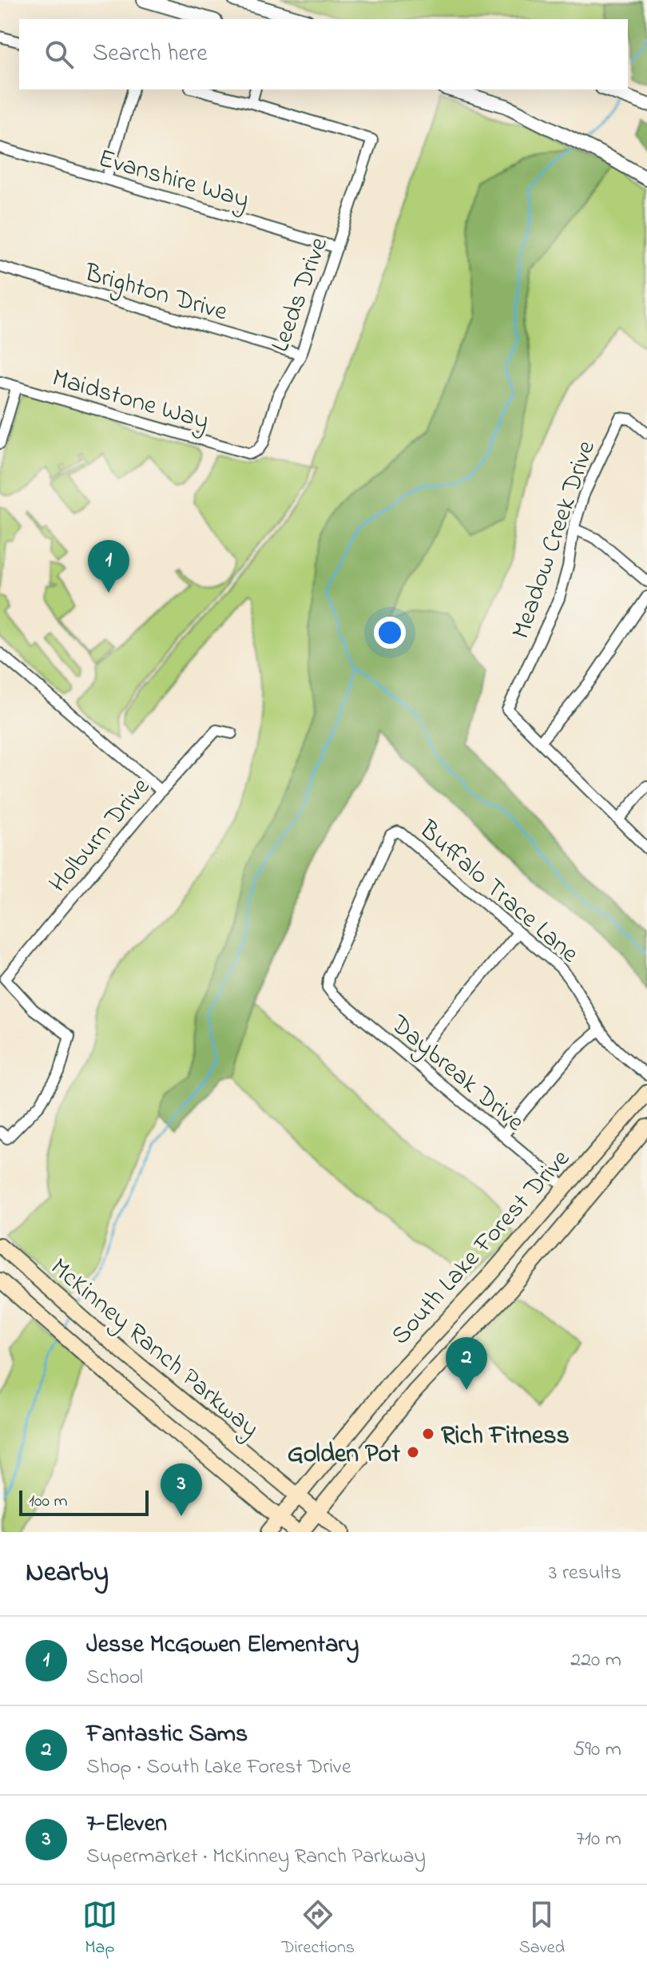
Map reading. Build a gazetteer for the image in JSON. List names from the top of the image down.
{
  "streets": {
    "main road": ["South Lake Forest Drive", "McKinney Ranch Parkway"],
    "street": [
      "Evanshire Way",
      "Brighton Drive",
      "Leeds Drive",
      "Maidstone Way",
      "Meadow Creek Drive",
      "Holburn Drive",
      "Buffalo Trace Lane",
      "Daybreak Drive"
    ]
  },
  "crossings": [
    ["Evanshire Way", "Leeds Drive"],
    ["Brighton Drive", "Leeds Drive"],
    ["Leeds Drive", "Maidstone Way"],
    ["Buffalo Trace Lane", "Daybreak Drive"],
    ["Daybreak Drive", "South Lake Forest Drive"],
    ["South Lake Forest Drive", "McKinney Ranch Parkway"]
  ],
  "places": ["Rich Fitness", "Golden Pot"],
  "scale_bar": "100 m",
  "page": {
    "search": "Search here",
    "pins": ["1", "2", "3"],
    "scale": "100 m",
    "heading": ["Nearby", "3 results"],
    "list": [
      {
        "mark": "1",
        "name": "Jesse McGowen Elementary",
        "note": "School",
        "value": "220 m"
      },
      {
        "mark": "2",
        "name": "Fantastic Sams",
        "note": "Shop · South Lake Forest Drive",
        "value": "590 m"
      },
      {
        "mark": "3",
        "name": "7-Eleven",
        "note": "Supermarket · McKinney Ranch Parkway",
        "value": "710 m"
      }
    ],
    "nav": ["Map", "Directions", "Saved"]
  }
}
